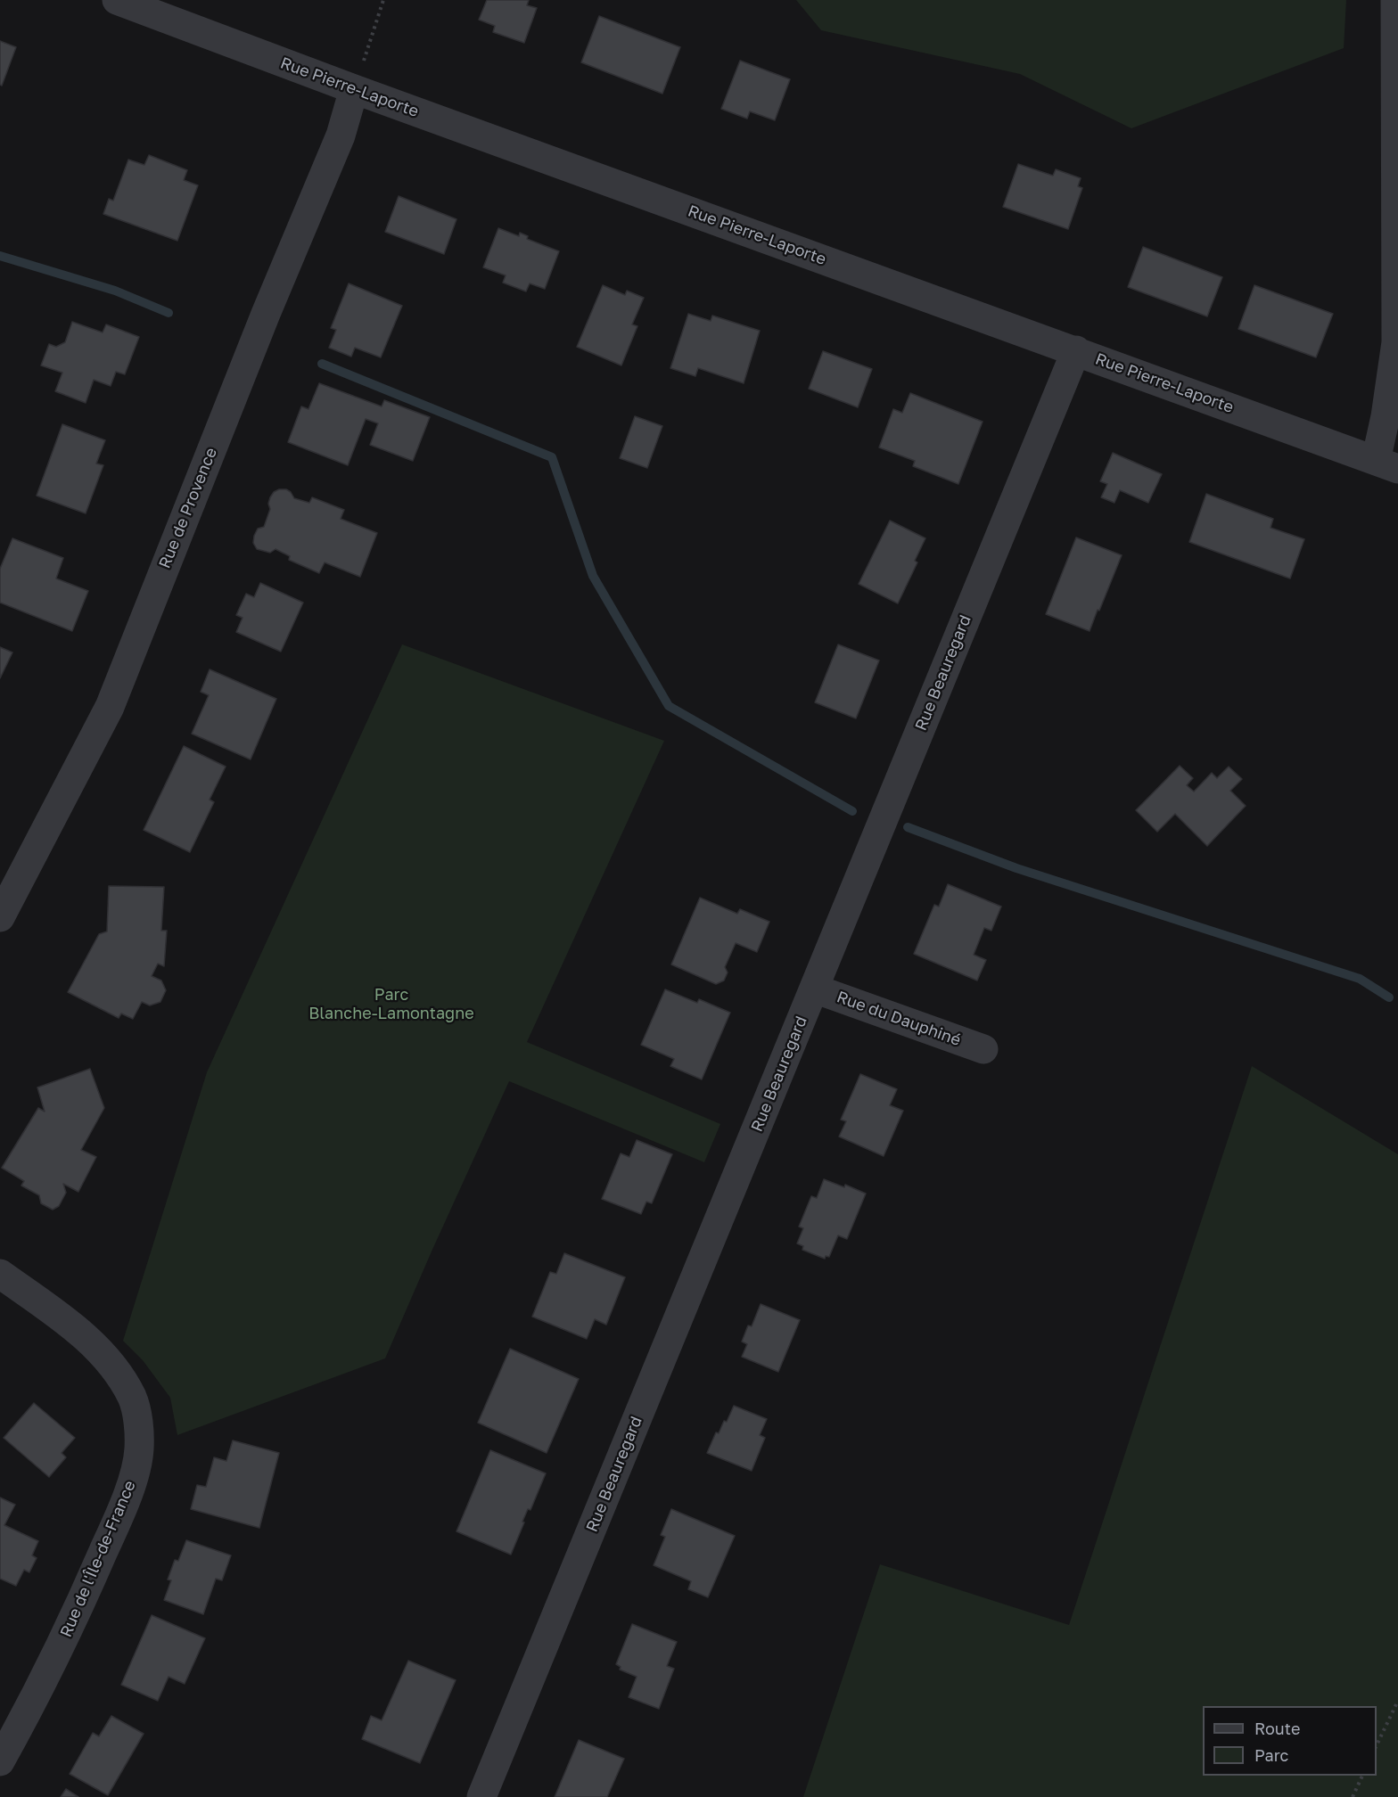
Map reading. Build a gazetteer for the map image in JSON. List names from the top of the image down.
{
  "streets": {
    "street": [
      "Rue Pierre-Laporte",
      "Rue de Provence",
      "Rue Beauregard",
      "Rue du Dauphiné",
      "Rue de l'Île-de-France"
    ]
  },
  "crossings": [
    ["Rue Pierre-Laporte", "Rue de Provence"],
    ["Rue Pierre-Laporte", "Rue Beauregard"],
    ["Rue Beauregard", "Rue du Dauphiné"]
  ],
  "parks": ["Parc Blanche-Lamontagne"],
  "legend": ["Route", "Parc"]
}
